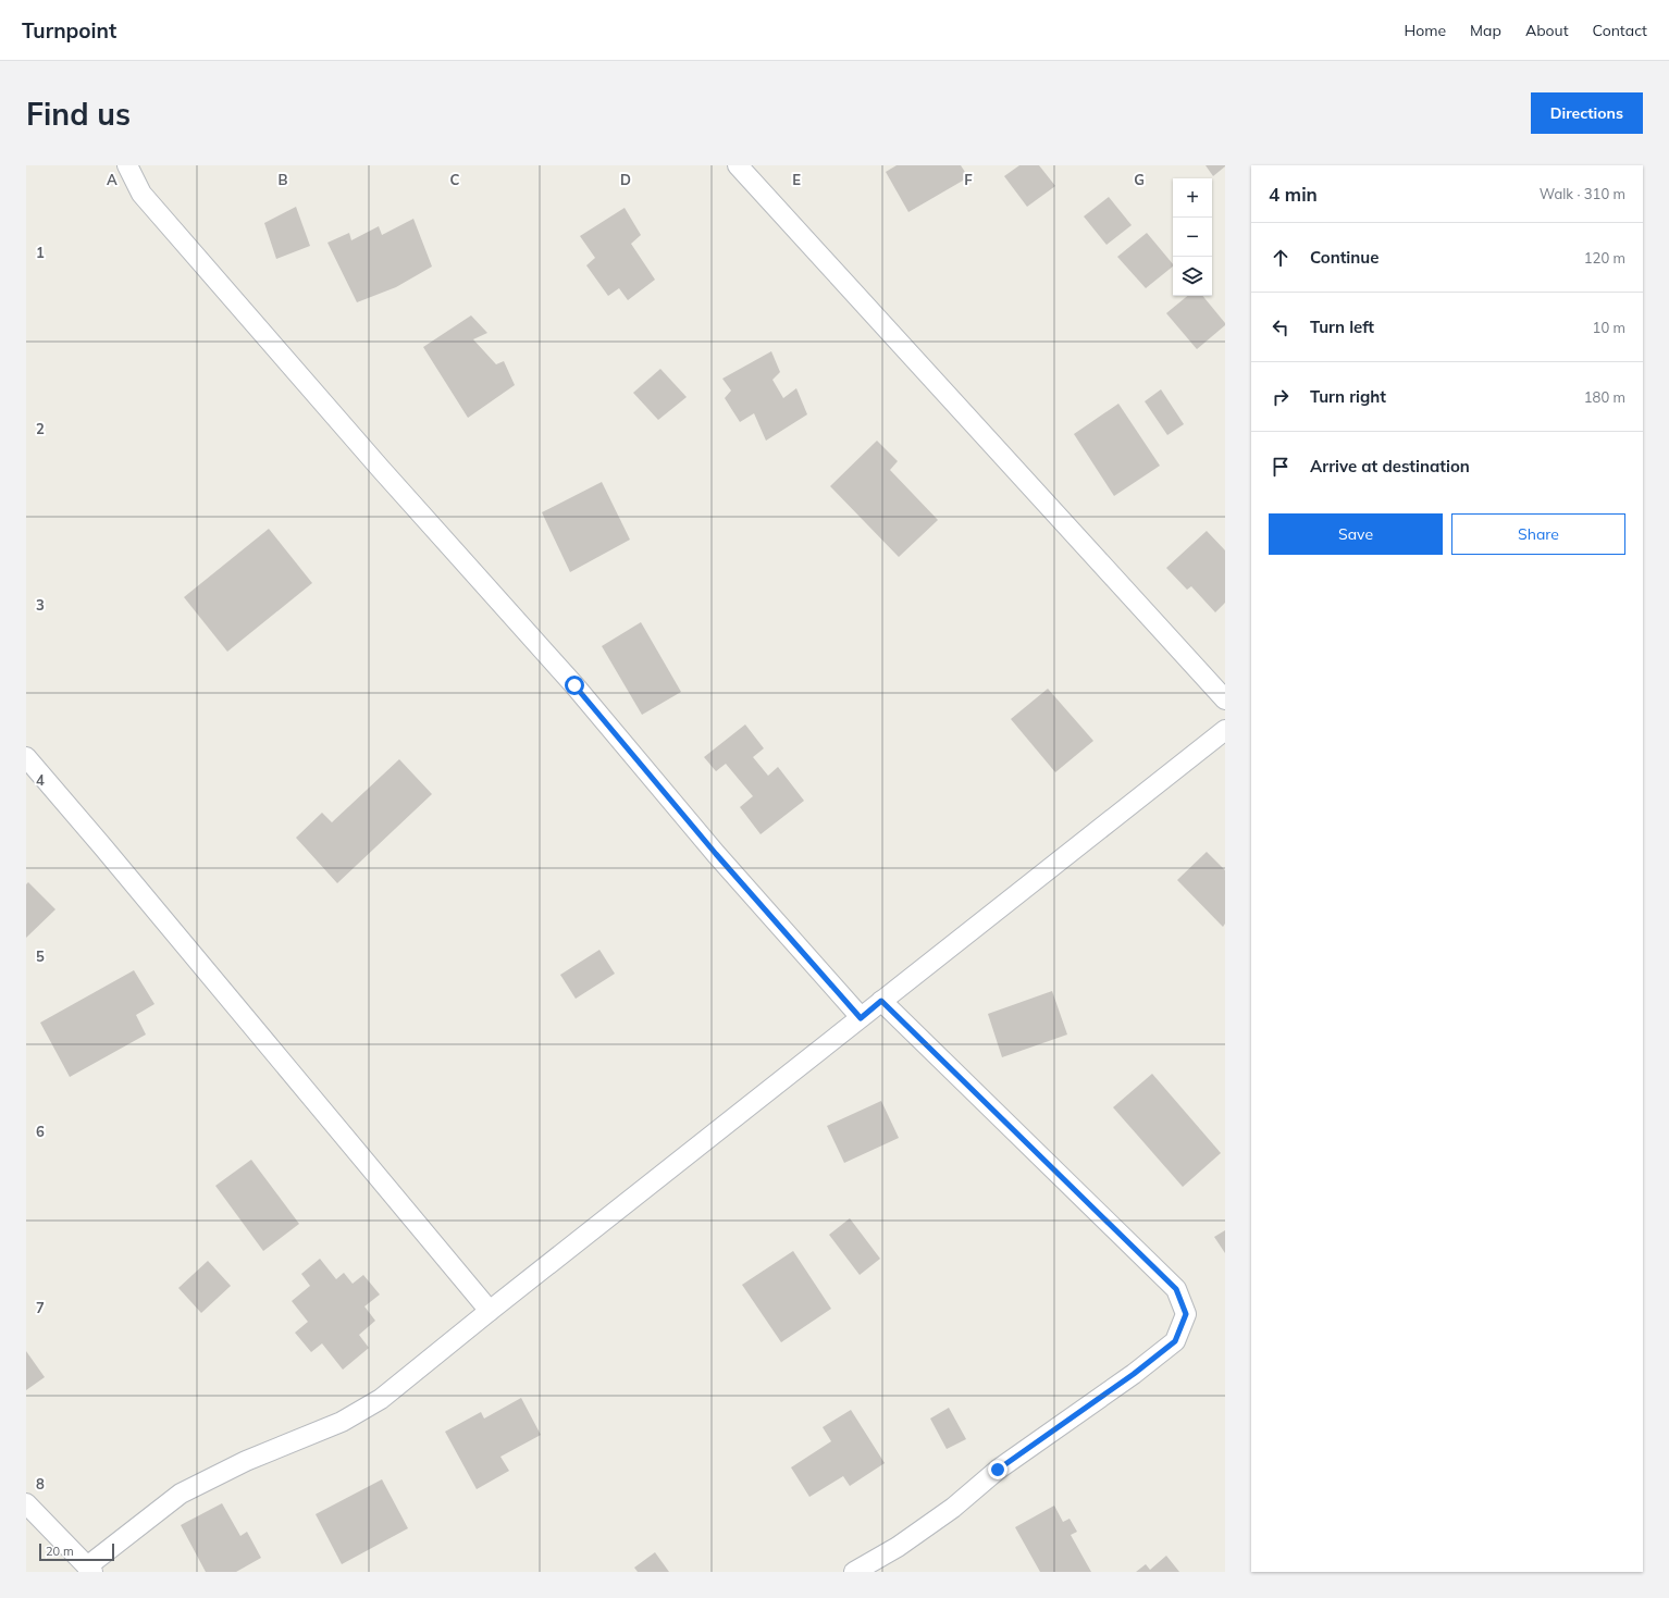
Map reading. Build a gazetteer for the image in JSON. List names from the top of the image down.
{
  "scale_bar": "20 m",
  "page": {
    "header": "Turnpoint",
    "nav": [
      "Home",
      "Map",
      "About",
      "Contact"
    ],
    "buttons": [
      "Directions",
      ["Save", "Share"]
    ],
    "title": "Find us",
    "heading": ["4 min", "Walk · 310 m"],
    "map_buttons": ["+", "−"],
    "list": [
      ["Continue", "120 m"],
      ["Turn left", "10 m"],
      ["Turn right", "180 m"],
      "Arrive at destination"
    ],
    "scale": "20 m"
  },
  "grid": {
    "columns": [
      "A",
      "B",
      "C",
      "D",
      "E",
      "F",
      "G"
    ],
    "rows": [
      "1",
      "2",
      "3",
      "4",
      "5",
      "6",
      "7",
      "8"
    ]
  }
}
